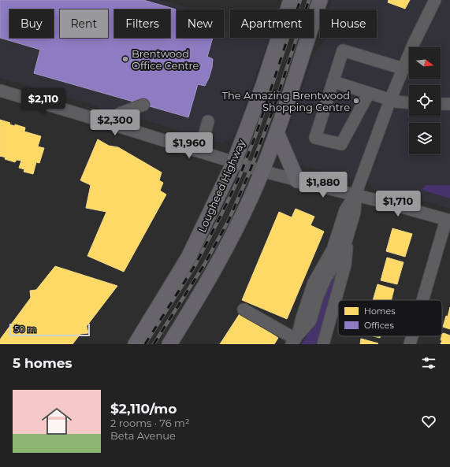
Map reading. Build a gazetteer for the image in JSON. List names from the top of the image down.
{
  "streets": {
    "main road": ["Lougheed Highway"]
  },
  "places": ["Brentwood Office Centre", "The Amazing Brentwood Shopping Centre"],
  "legend": ["Homes", "Offices"],
  "scale_bar": "50 m",
  "north": "right",
  "page": {
    "chip": [
      "Buy",
      "Rent",
      "Filters",
      "New",
      "Apartment",
      "House"
    ],
    "price": [
      "$2,110",
      "$2,300",
      "$1,960",
      "$1,880",
      "$1,710"
    ],
    "scale": "50 m",
    "heading": "5 homes",
    "list": [
      {
        "name": "$2,110/mo",
        "note": "2 rooms · 76 m² · Beta Avenue"
      }
    ]
  }
}
